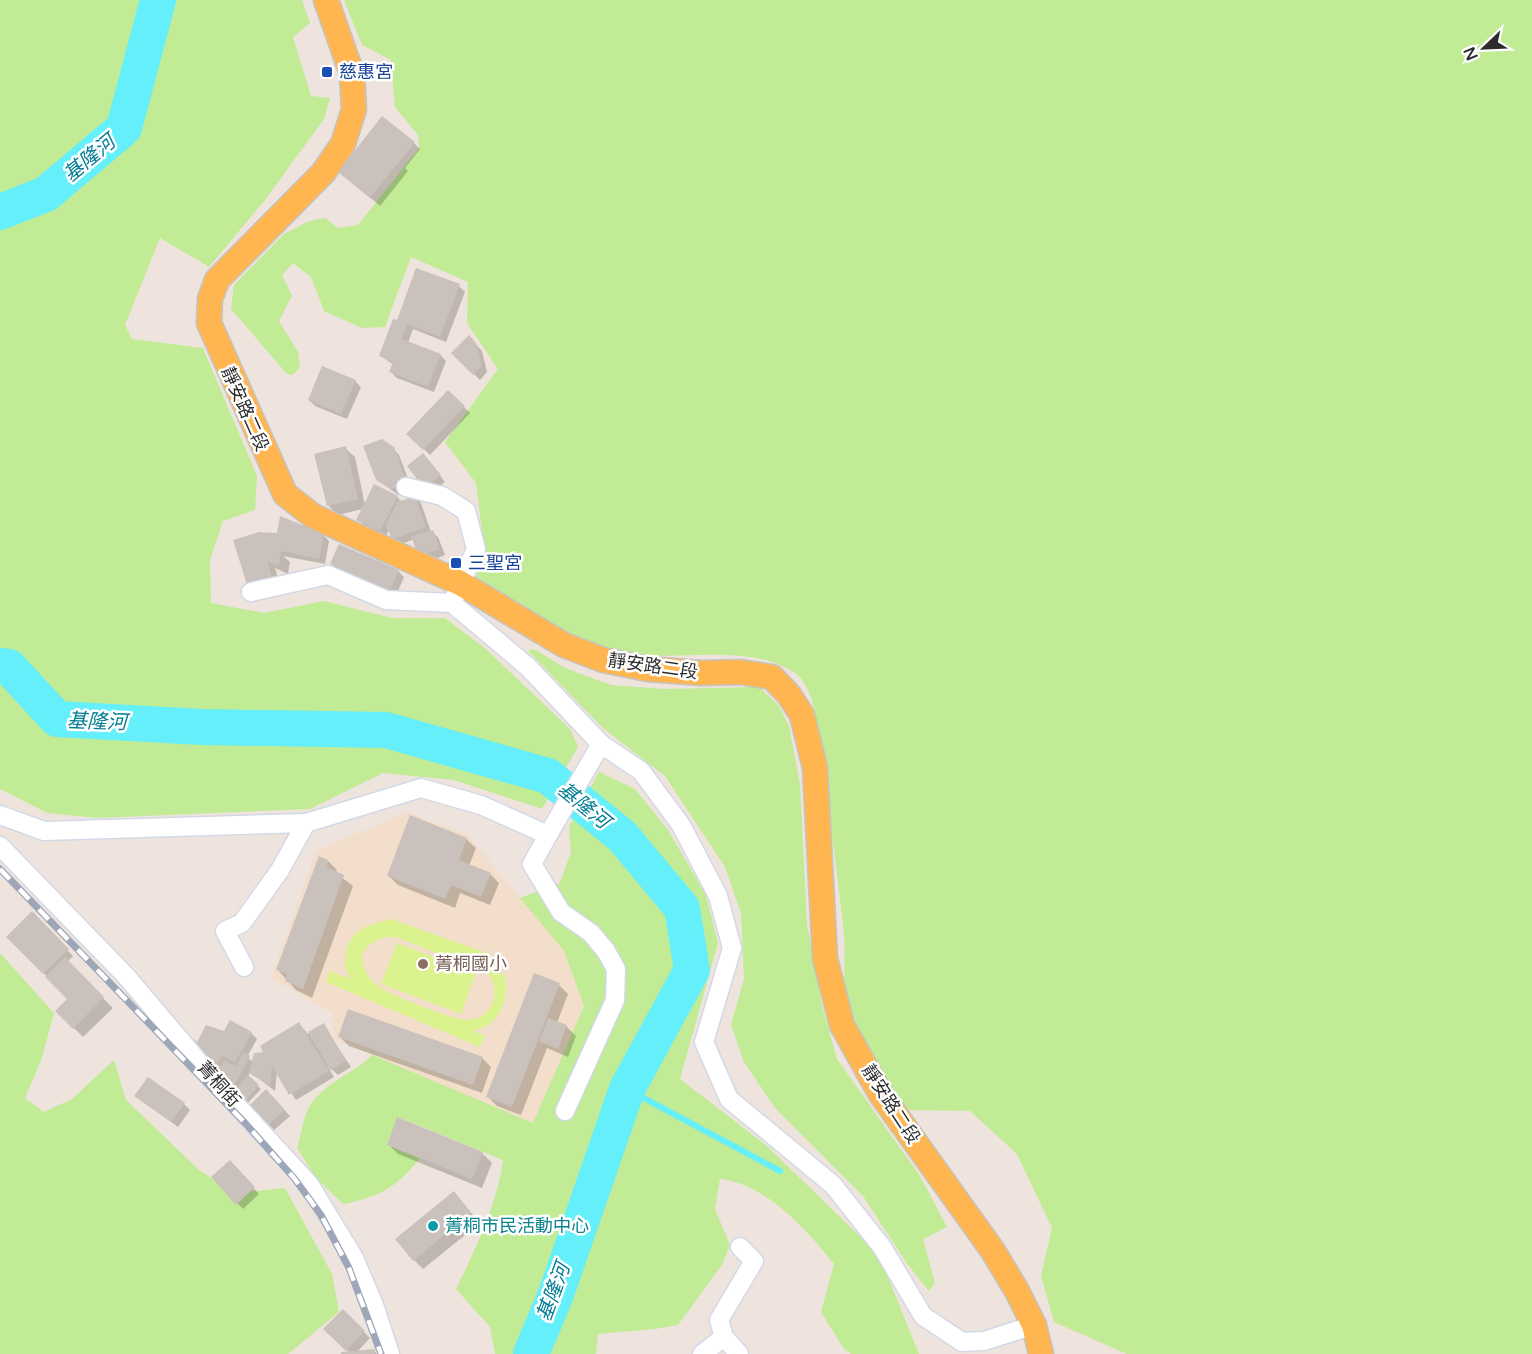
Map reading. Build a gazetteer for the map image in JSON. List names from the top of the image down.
{
  "streets": {
    "main road": ["靜安路二段"],
    "street": ["菁桐街"]
  },
  "water": ["基隆河"],
  "places": {
    "transit": ["慈惠宮", "三聖宮"],
    "other": ["菁桐國小", "菁桐市民活動中心"]
  },
  "north": "bottom left"
}
